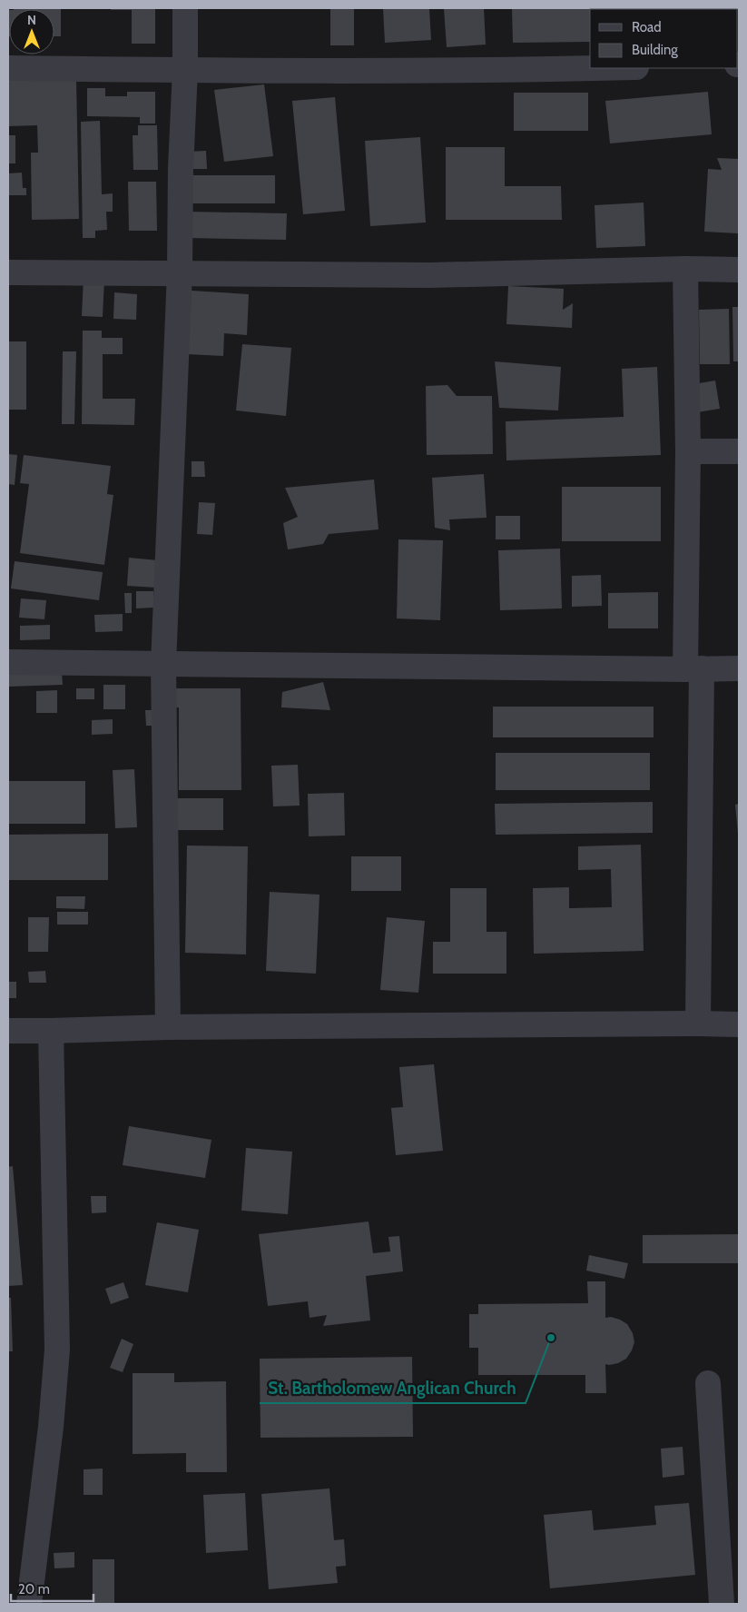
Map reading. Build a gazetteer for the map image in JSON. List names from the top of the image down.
{
  "places": ["St. Bartholomew Anglican Church"],
  "legend": ["Road", "Building"],
  "scale_bar": "20 m",
  "north": "top"
}
